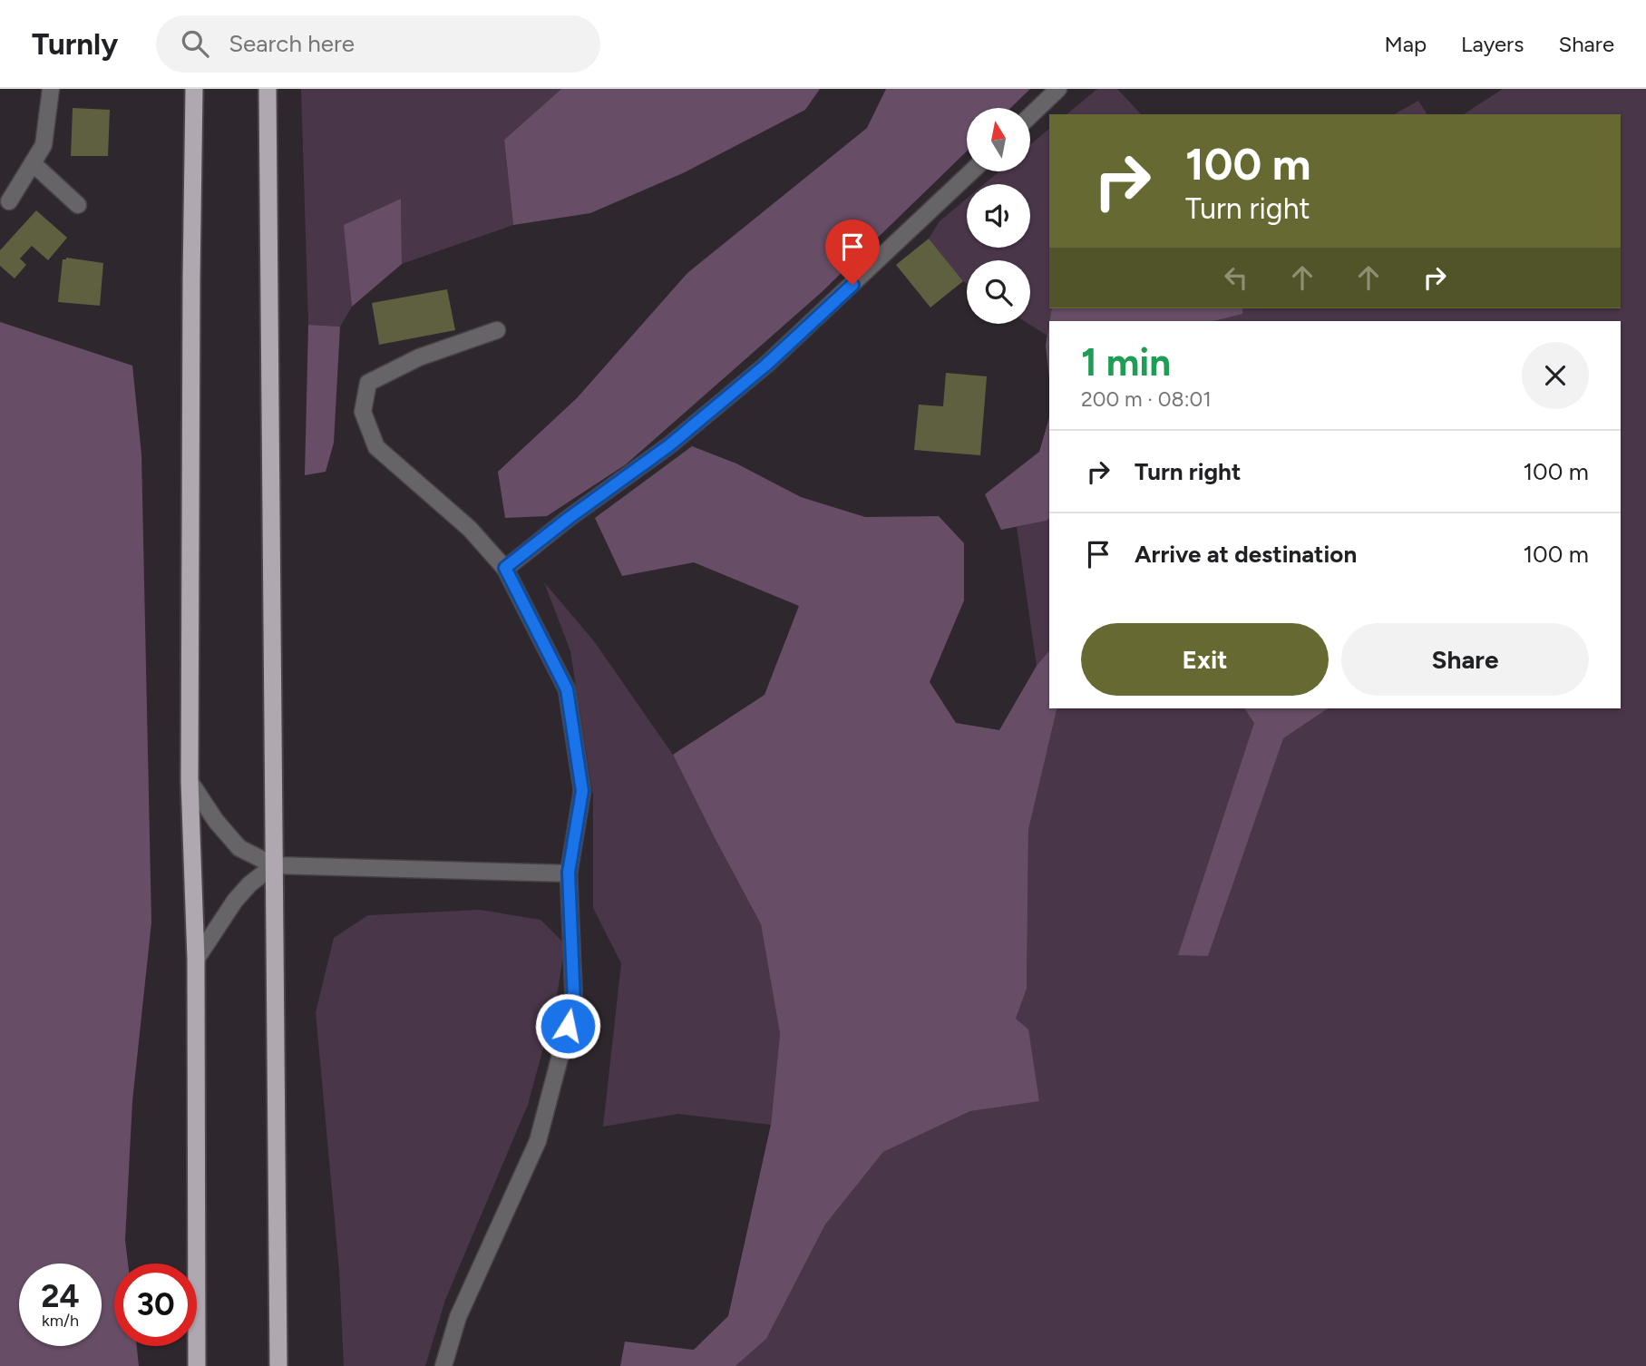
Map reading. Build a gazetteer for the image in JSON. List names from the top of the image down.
{
  "north": "top",
  "page": {
    "header": "Turnly",
    "search": "Search here",
    "nav": ["Map", "Layers", "Share"],
    "turn": ["100 m", "Turn right"],
    "heading": ["1 min", "200 m · 08:01"],
    "list": [
      {
        "name": "Turn right",
        "value": "100 m"
      },
      {
        "name": "Arrive at destination",
        "value": "100 m"
      }
    ],
    "buttons": ["Exit", "Share"],
    "speed": "24 km/h",
    "limit": "30"
  }
}
